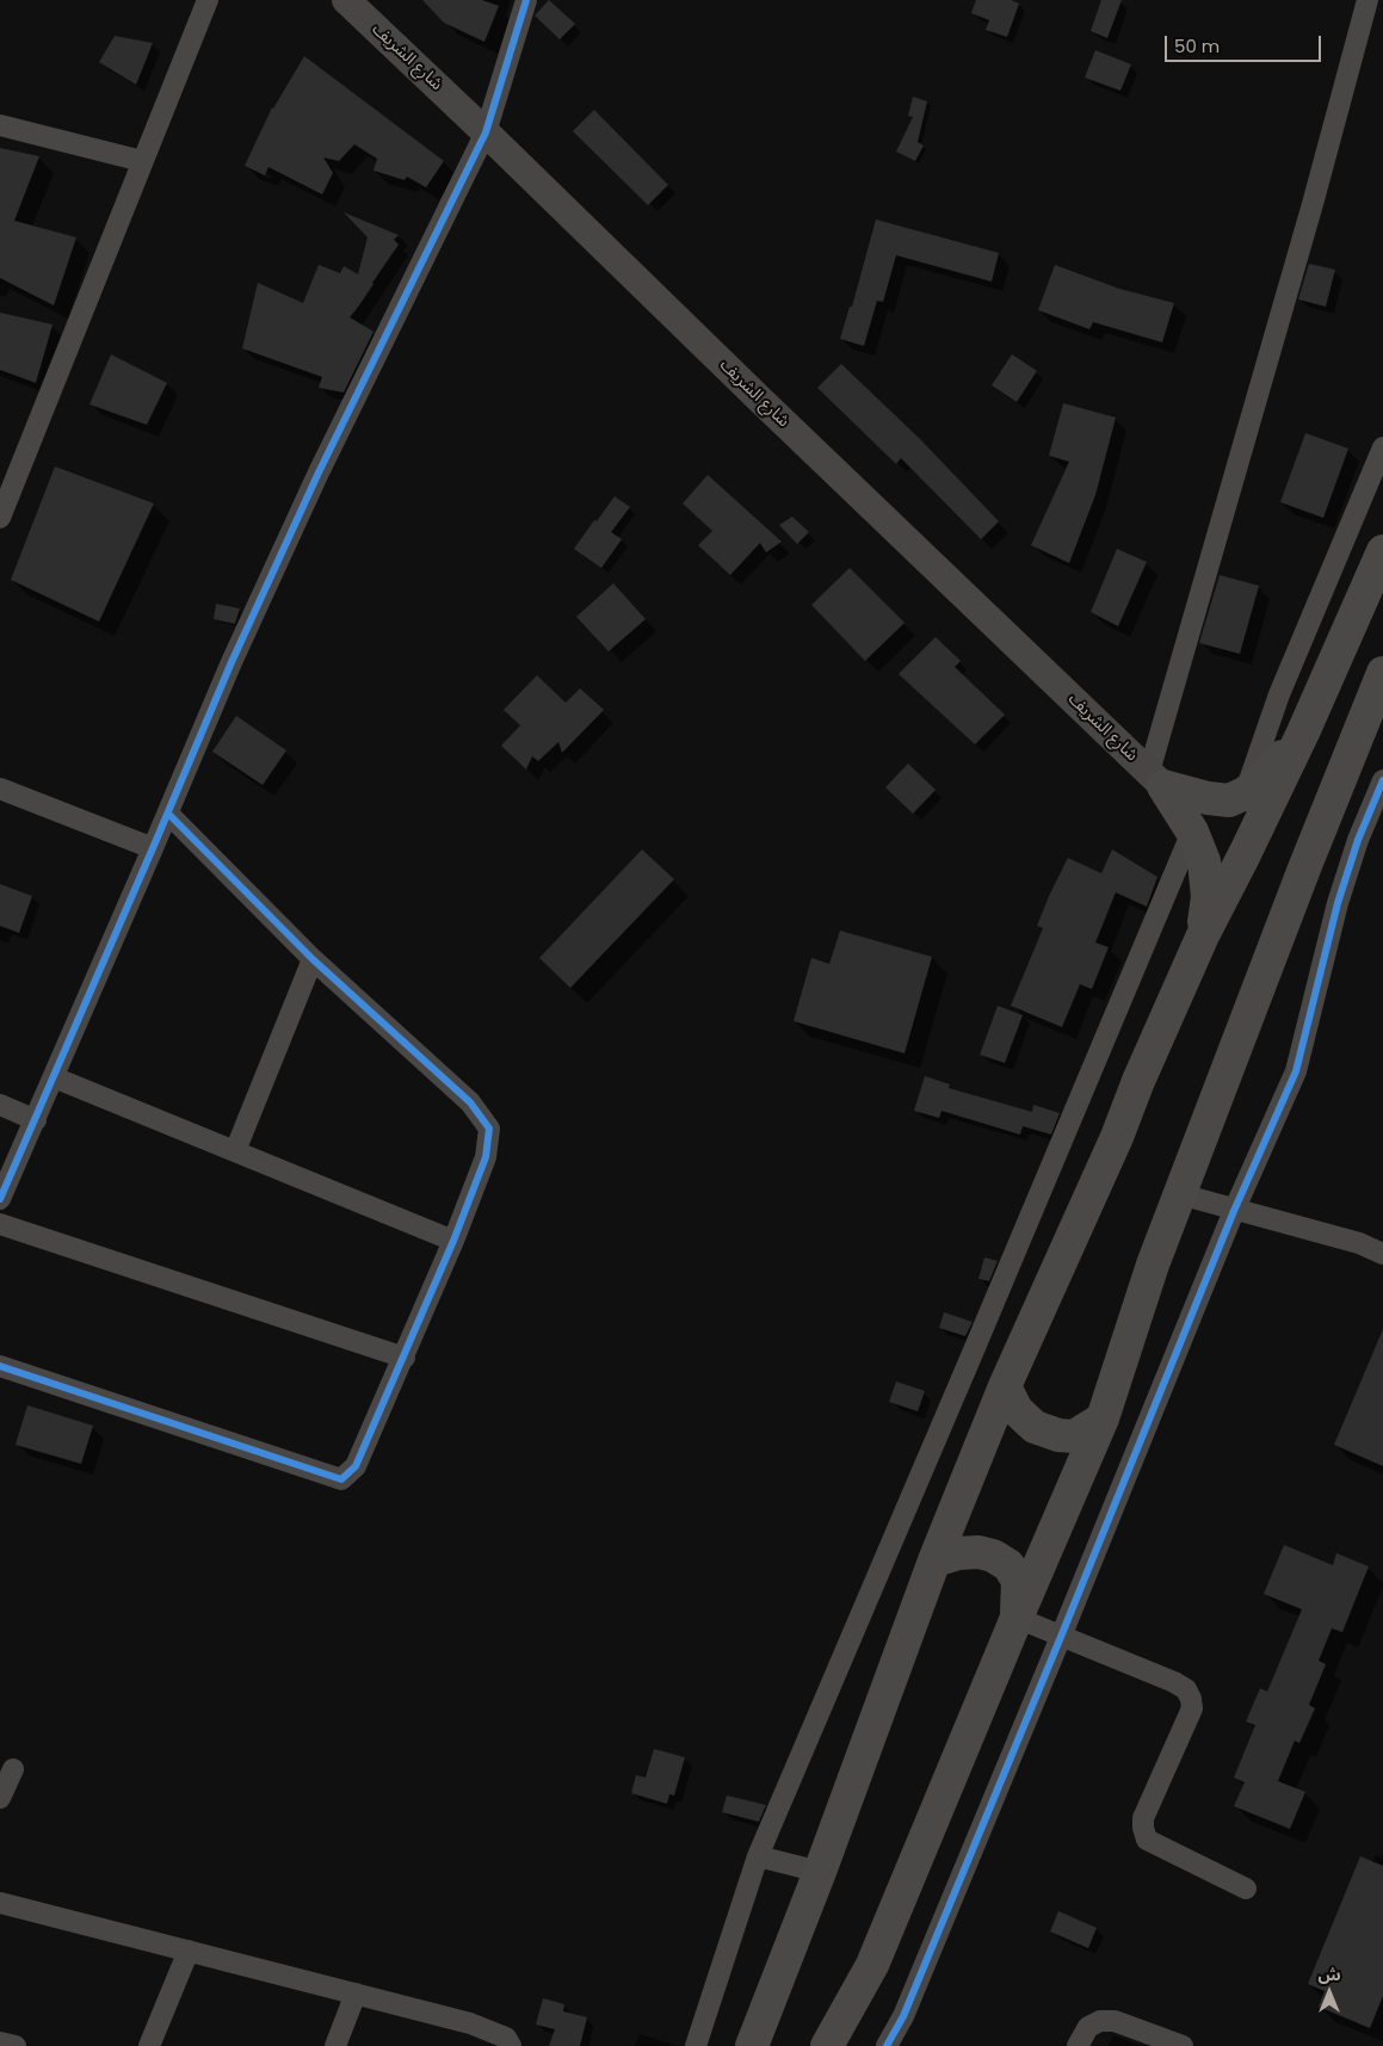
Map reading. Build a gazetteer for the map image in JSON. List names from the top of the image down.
{
  "streets": {
    "main road": ["شارع الشريف"]
  },
  "scale_bar": "50 m",
  "north": "top"
}
